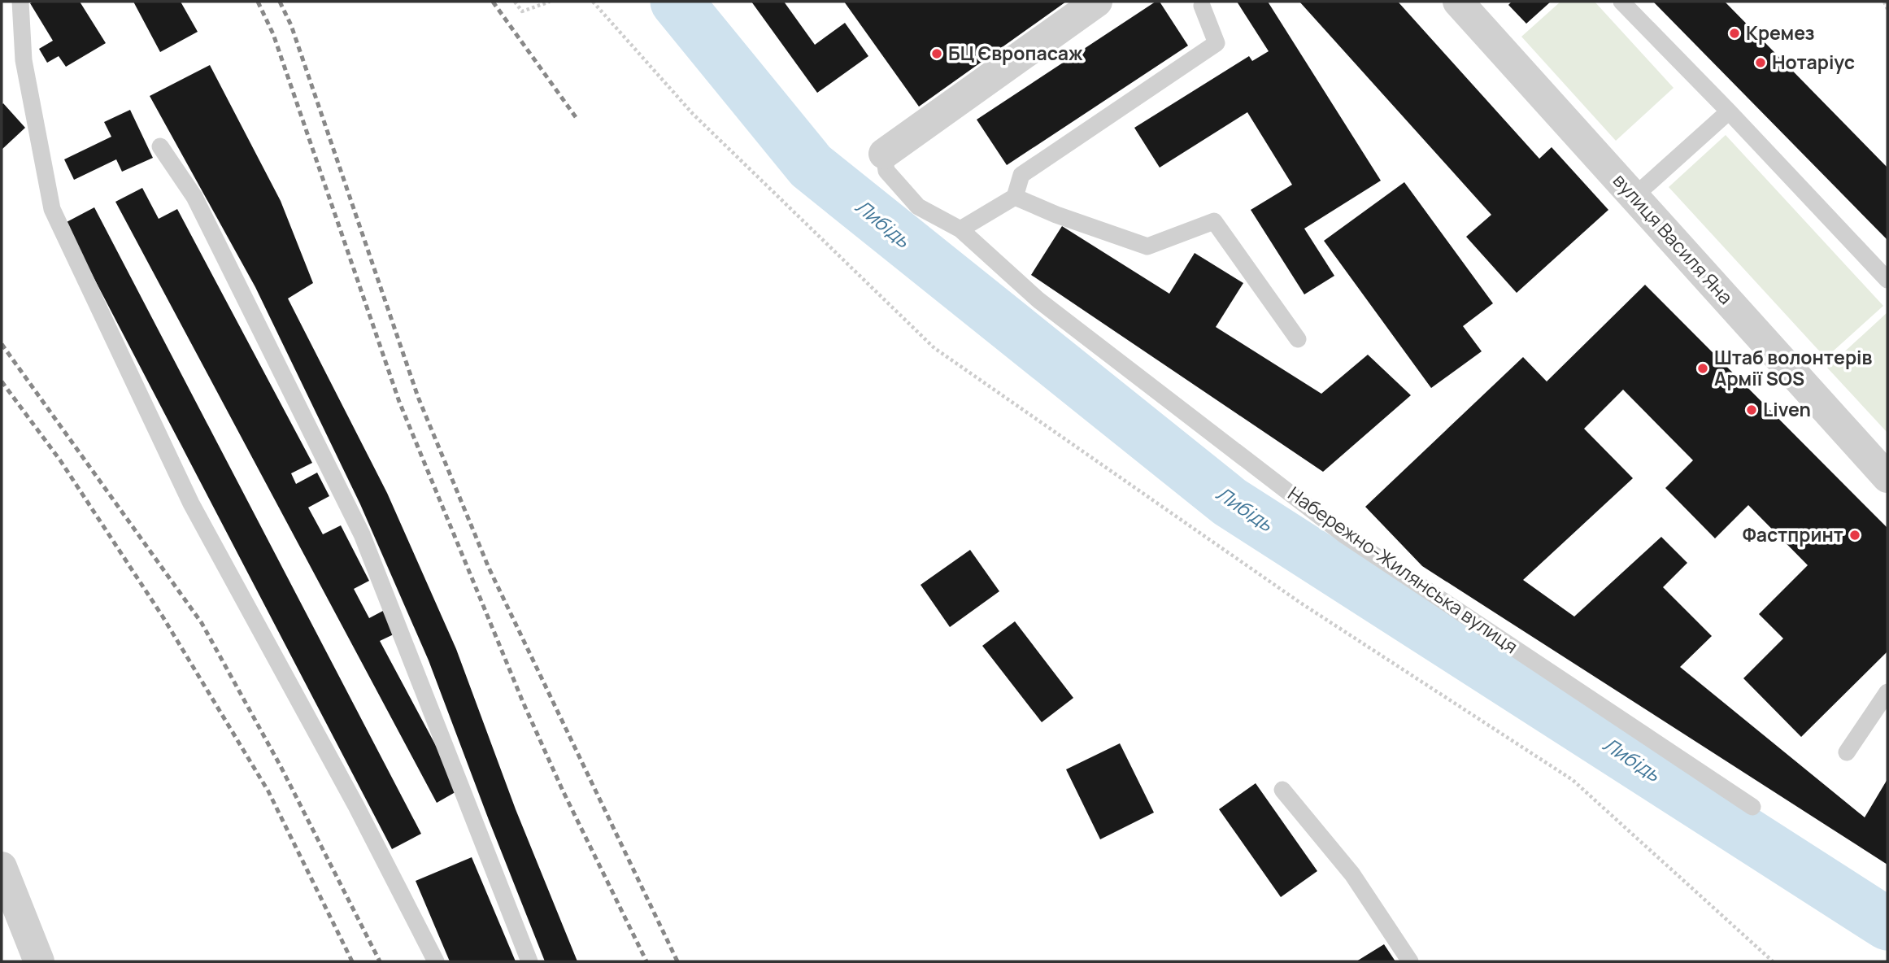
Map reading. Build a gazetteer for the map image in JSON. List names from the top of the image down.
{
  "streets": {
    "street": ["вулиця Василя Яна"],
    "lane": ["Набережно-Жилянська вулиця"]
  },
  "water": ["Либідь"],
  "places": [
    "Кремез",
    "БЦ Європасаж",
    "Нотаріус",
    "Штаб волонтерів Армії SOS",
    "Liven",
    "Фастпринт"
  ]
}
